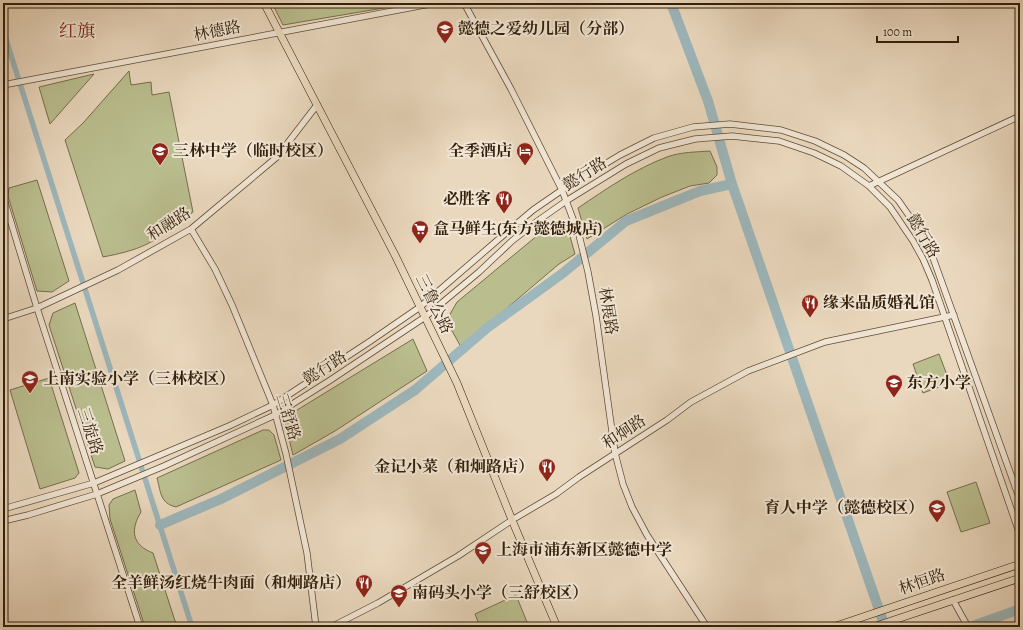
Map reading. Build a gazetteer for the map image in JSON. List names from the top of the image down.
{
  "streets": {
    "main road": ["三鲁公路", "林恒路"],
    "street": [
      "林德路",
      "懿行路",
      "和融路",
      "林展路",
      "三舒路",
      "三旋路",
      "和炯路"
    ]
  },
  "crossings": [
    ["林德路", "三鲁公路"],
    ["懿行路", "三鲁公路"],
    ["懿行路", "林展路"],
    ["懿行路", "三舒路"],
    ["懿行路", "三旋路"],
    ["懿行路", "和炯路"],
    ["和融路", "三鲁公路"],
    ["和融路", "三舒路"],
    ["和融路", "三旋路"],
    ["三鲁公路", "和炯路"],
    ["林展路", "和炯路"]
  ],
  "districts": ["红旗"],
  "places": {
    "school or university": [
      "懿德之爱幼儿园（分部）",
      "三林中学（临时校区）",
      "上南实验小学（三林校区）",
      "东方小学",
      "育人中学（懿德校区）",
      "上海市浦东新区懿德中学",
      "南码头小学（三舒校区）"
    ],
    "hotel": ["全季酒店"],
    "restaurant": [
      "必胜客",
      "缘来品质婚礼馆",
      "金记小菜（和炯路店）",
      "全羊鲜汤红烧牛肉面（和炯路店）"
    ],
    "supermarket": ["盒马鲜生(东方懿德城店)"]
  },
  "scale_bar": "100 m"
}
